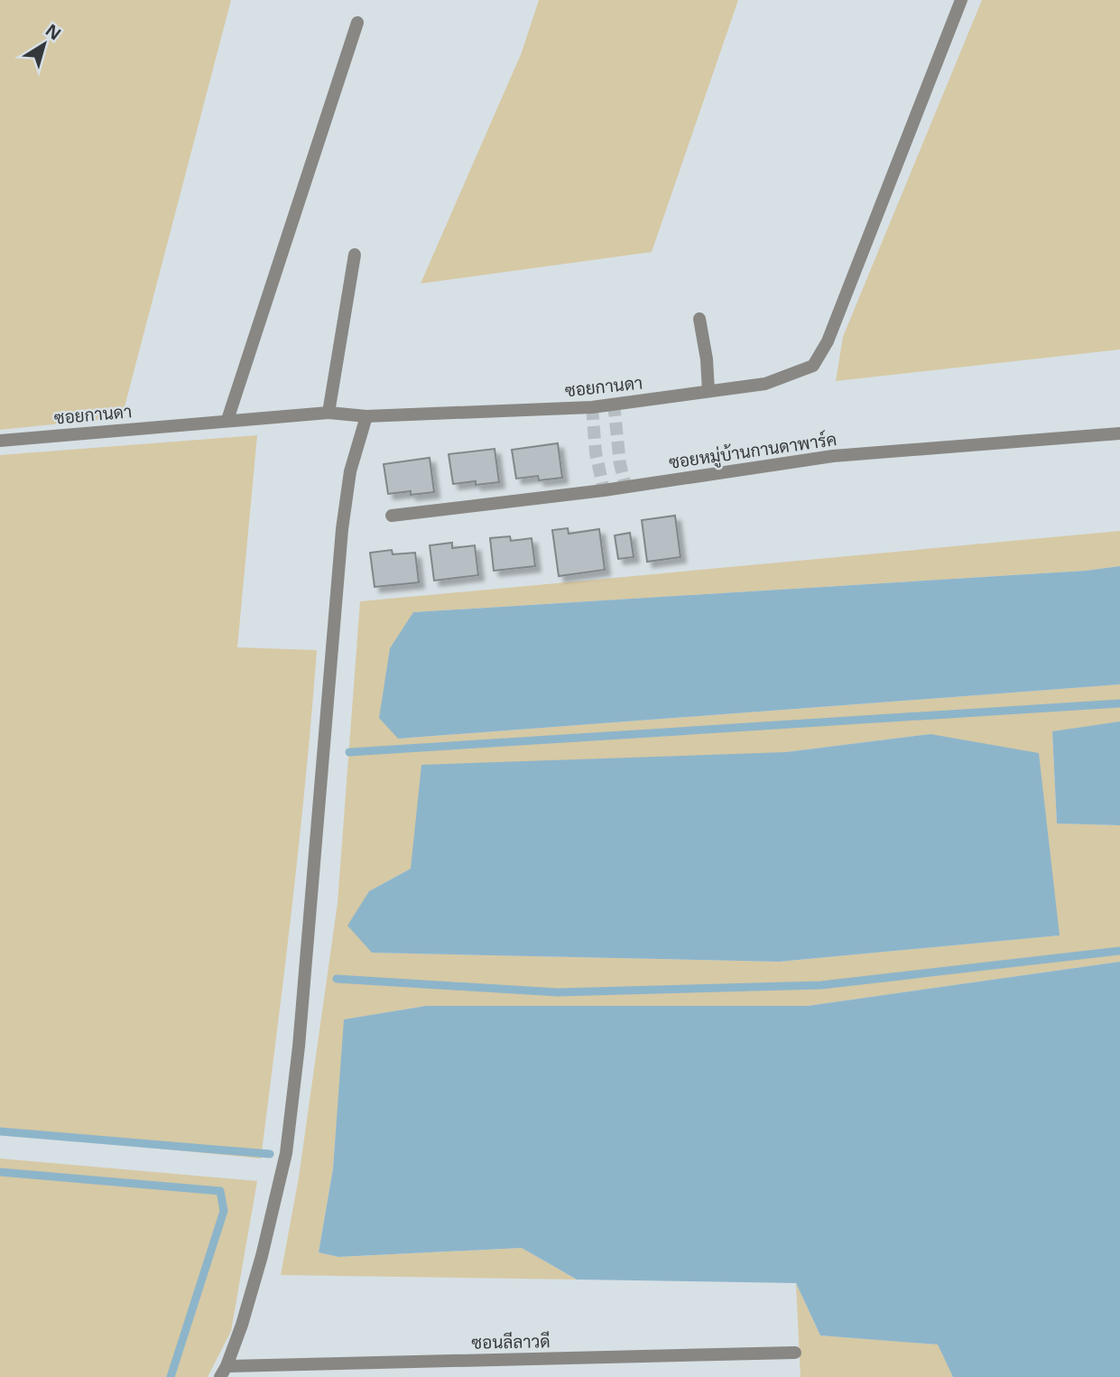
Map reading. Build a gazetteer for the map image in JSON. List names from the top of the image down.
{
  "streets": {
    "street": ["ซอยกานดา", "ซอยหมู่บ้านกานดาพาร์ค", "ซอนลีลาวดี"]
  },
  "north": "top right"
}
